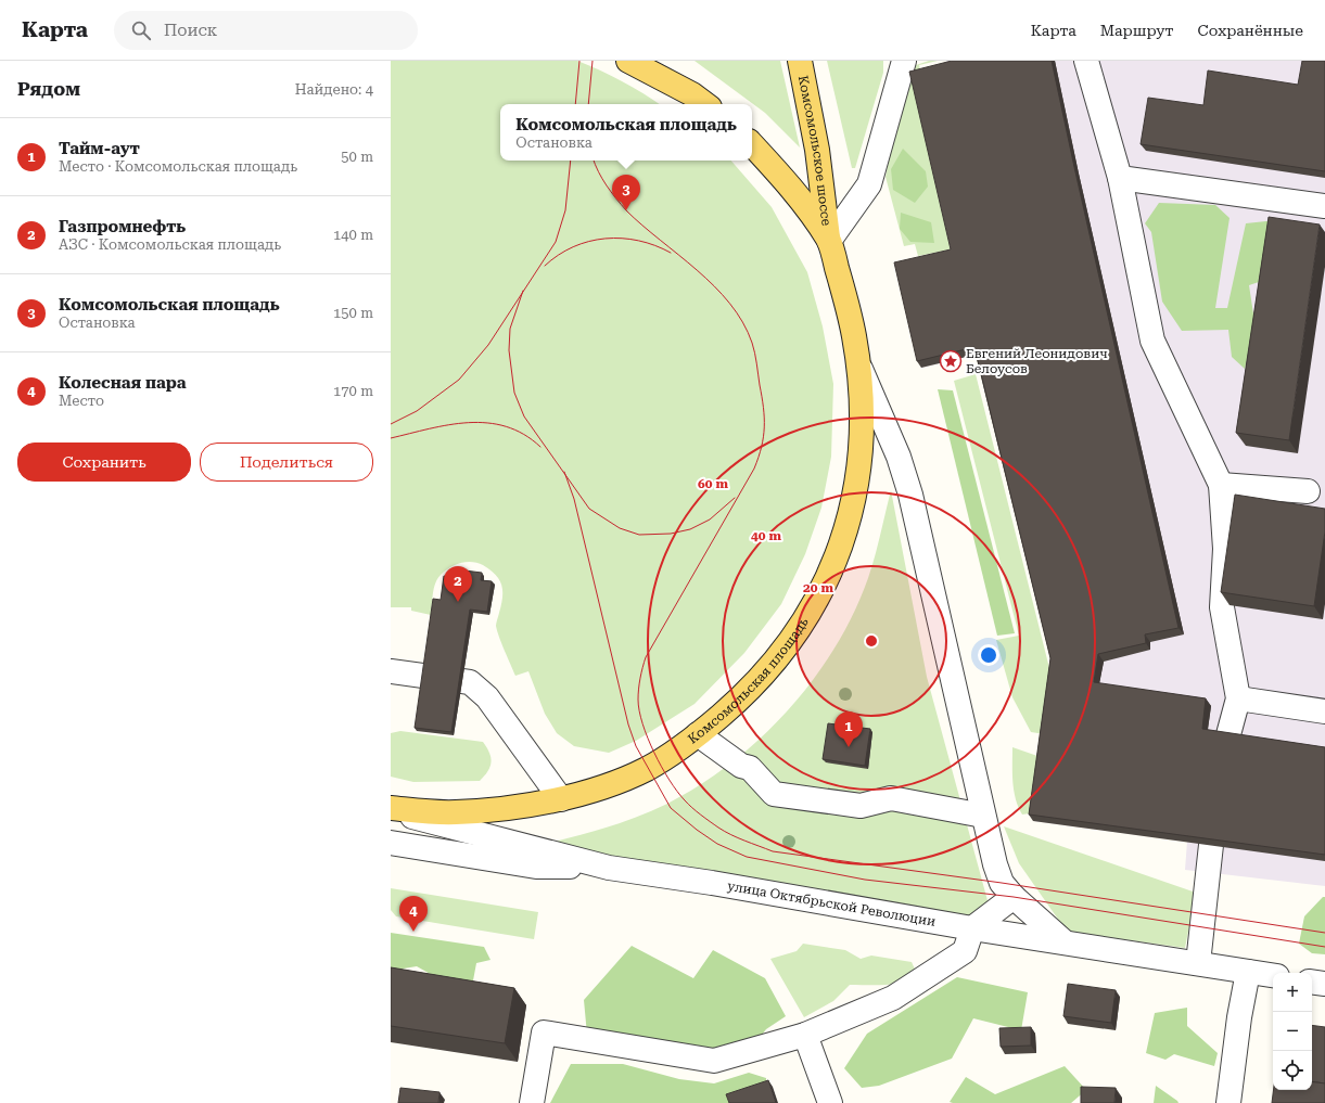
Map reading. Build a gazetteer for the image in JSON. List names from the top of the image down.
{
  "streets": {
    "main road": ["Комсомольское шоссе", "Комсомольская площадь"],
    "street": ["улица Октябрьской Революции"]
  },
  "crossings": [
    ["Комсомольское шоссе", "Комсомольская площадь"],
    ["Комсомольская площадь", "улица Октябрьской Революции"]
  ],
  "places": {
    "place": ["Евгений Леонидович Белоусов"]
  },
  "page": {
    "header": "Карта",
    "search": "Поиск",
    "nav": ["Карта", "Маршрут", "Сохранённые"],
    "heading": ["Рядом", "Найдено: 4"],
    "popup": ["Комсомольская площадь", "Остановка"],
    "list": [
      {
        "mark": "1",
        "name": "Тайм-аут",
        "note": "Место · Комсомольская площадь",
        "value": "50 m"
      },
      {
        "mark": "2",
        "name": "Газпромнефть",
        "note": "АЗС · Комсомольская площадь",
        "value": "140 m"
      },
      {
        "mark": "3",
        "name": "Комсомольская площадь",
        "note": "Остановка",
        "value": "150 m"
      },
      {
        "mark": "4",
        "name": "Колесная пара",
        "note": "Место",
        "value": "170 m"
      }
    ],
    "pins": [
      "3",
      "2",
      "1",
      "4"
    ],
    "buttons": ["Сохранить", "Поделиться"],
    "map_buttons": ["+", "−"]
  },
  "rings": ["60 m", "40 m", "20 m"]
}
